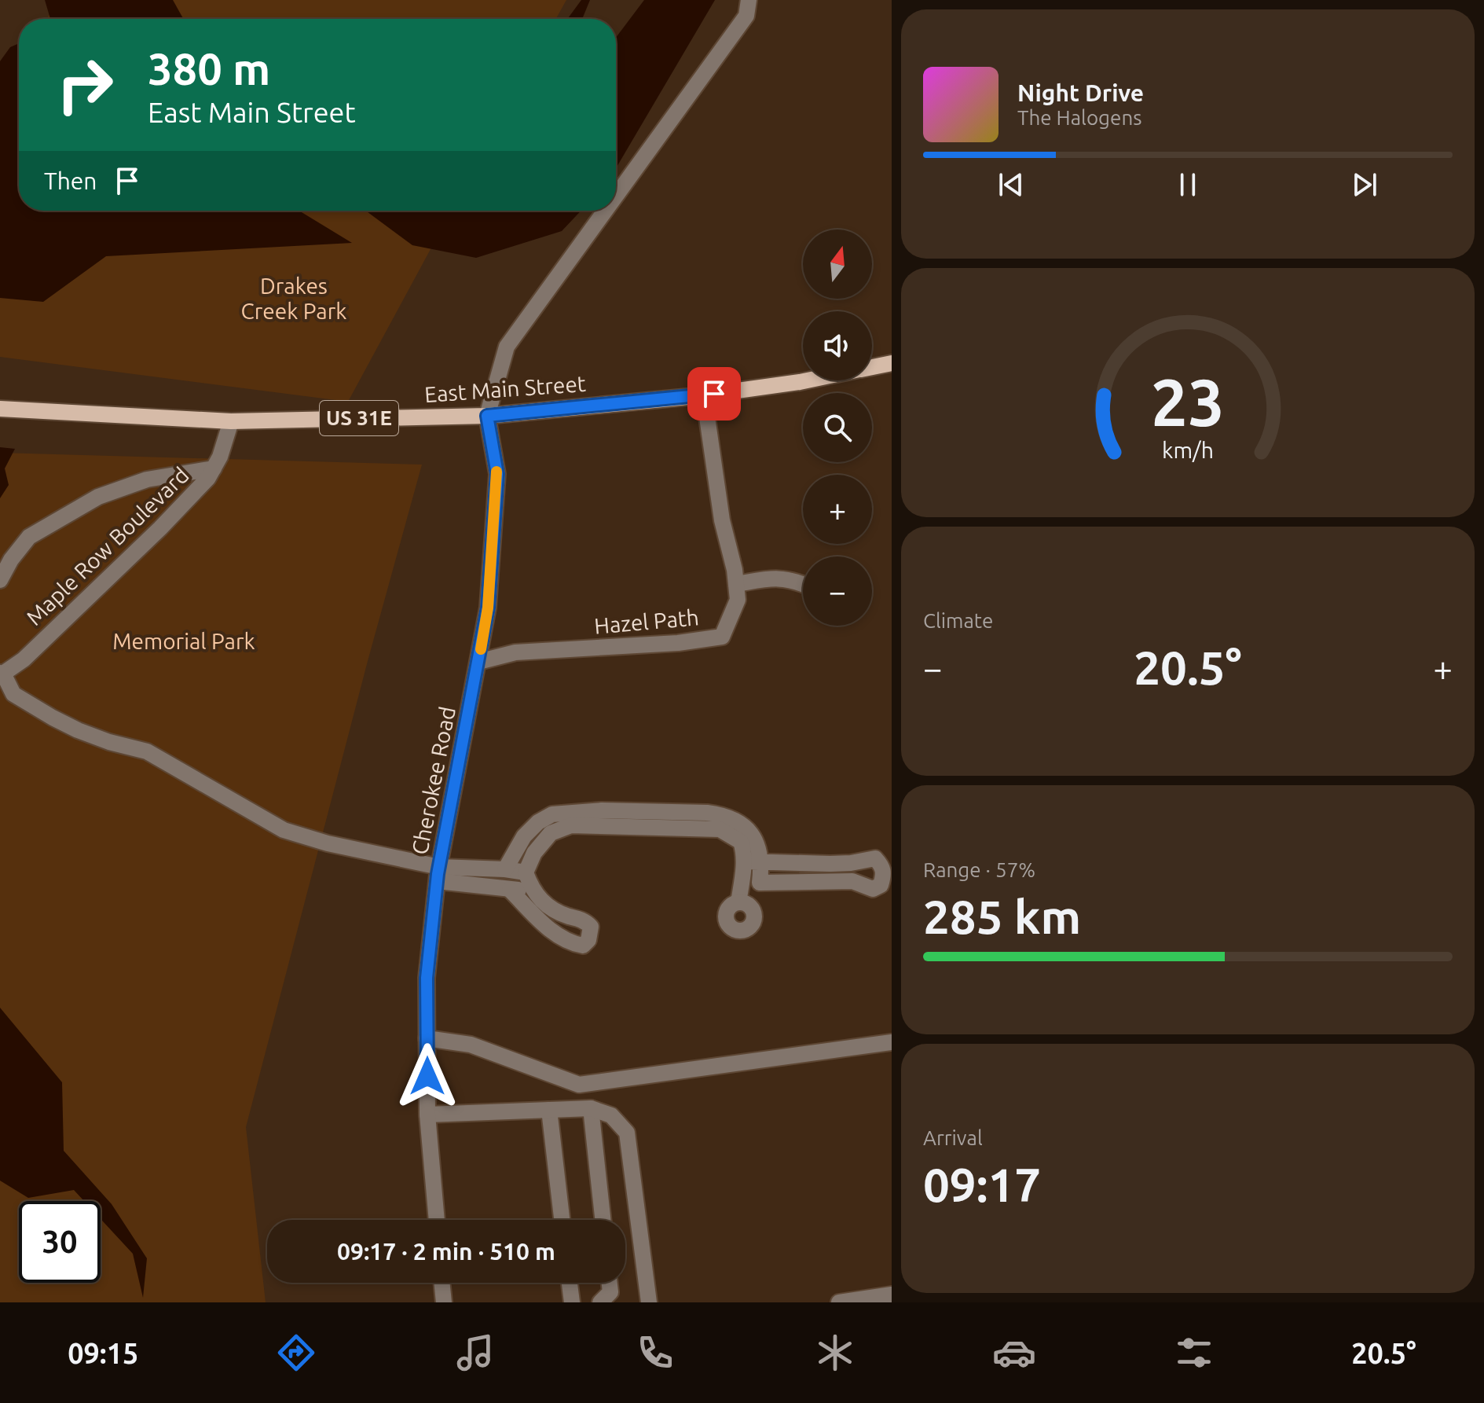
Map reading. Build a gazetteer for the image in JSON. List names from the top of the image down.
{
  "streets": {
    "main road": ["East Main Street", "US 31E"],
    "street": ["Maple Row Boulevard", "Hazel Path", "Cherokee Road"]
  },
  "crossings": [
    ["East Main Street", "Maple Row Boulevard"],
    ["East Main Street", "Hazel Path"],
    ["East Main Street", "Cherokee Road"],
    ["Hazel Path", "Cherokee Road"]
  ],
  "parks": ["Drakes Creek Park", "Memorial Park"],
  "north": "top",
  "page": {
    "turn": ["380 m", "East Main Street"],
    "song": ["Night Drive", "The Halogens"],
    "then": "Then",
    "map_buttons": ["+", "−"],
    "tile": [
      "Climate",
      ["Range · 57%", "285 km"],
      ["Arrival", "09:17"]
    ],
    "heat": ["−", "20.5°", "+"],
    "limit": "30",
    "trip": "09:17 · 2 min · 510 m",
    "tabs": ["09:15", "20.5°"],
    "gauge": ["23", "km/h"]
  }
}
